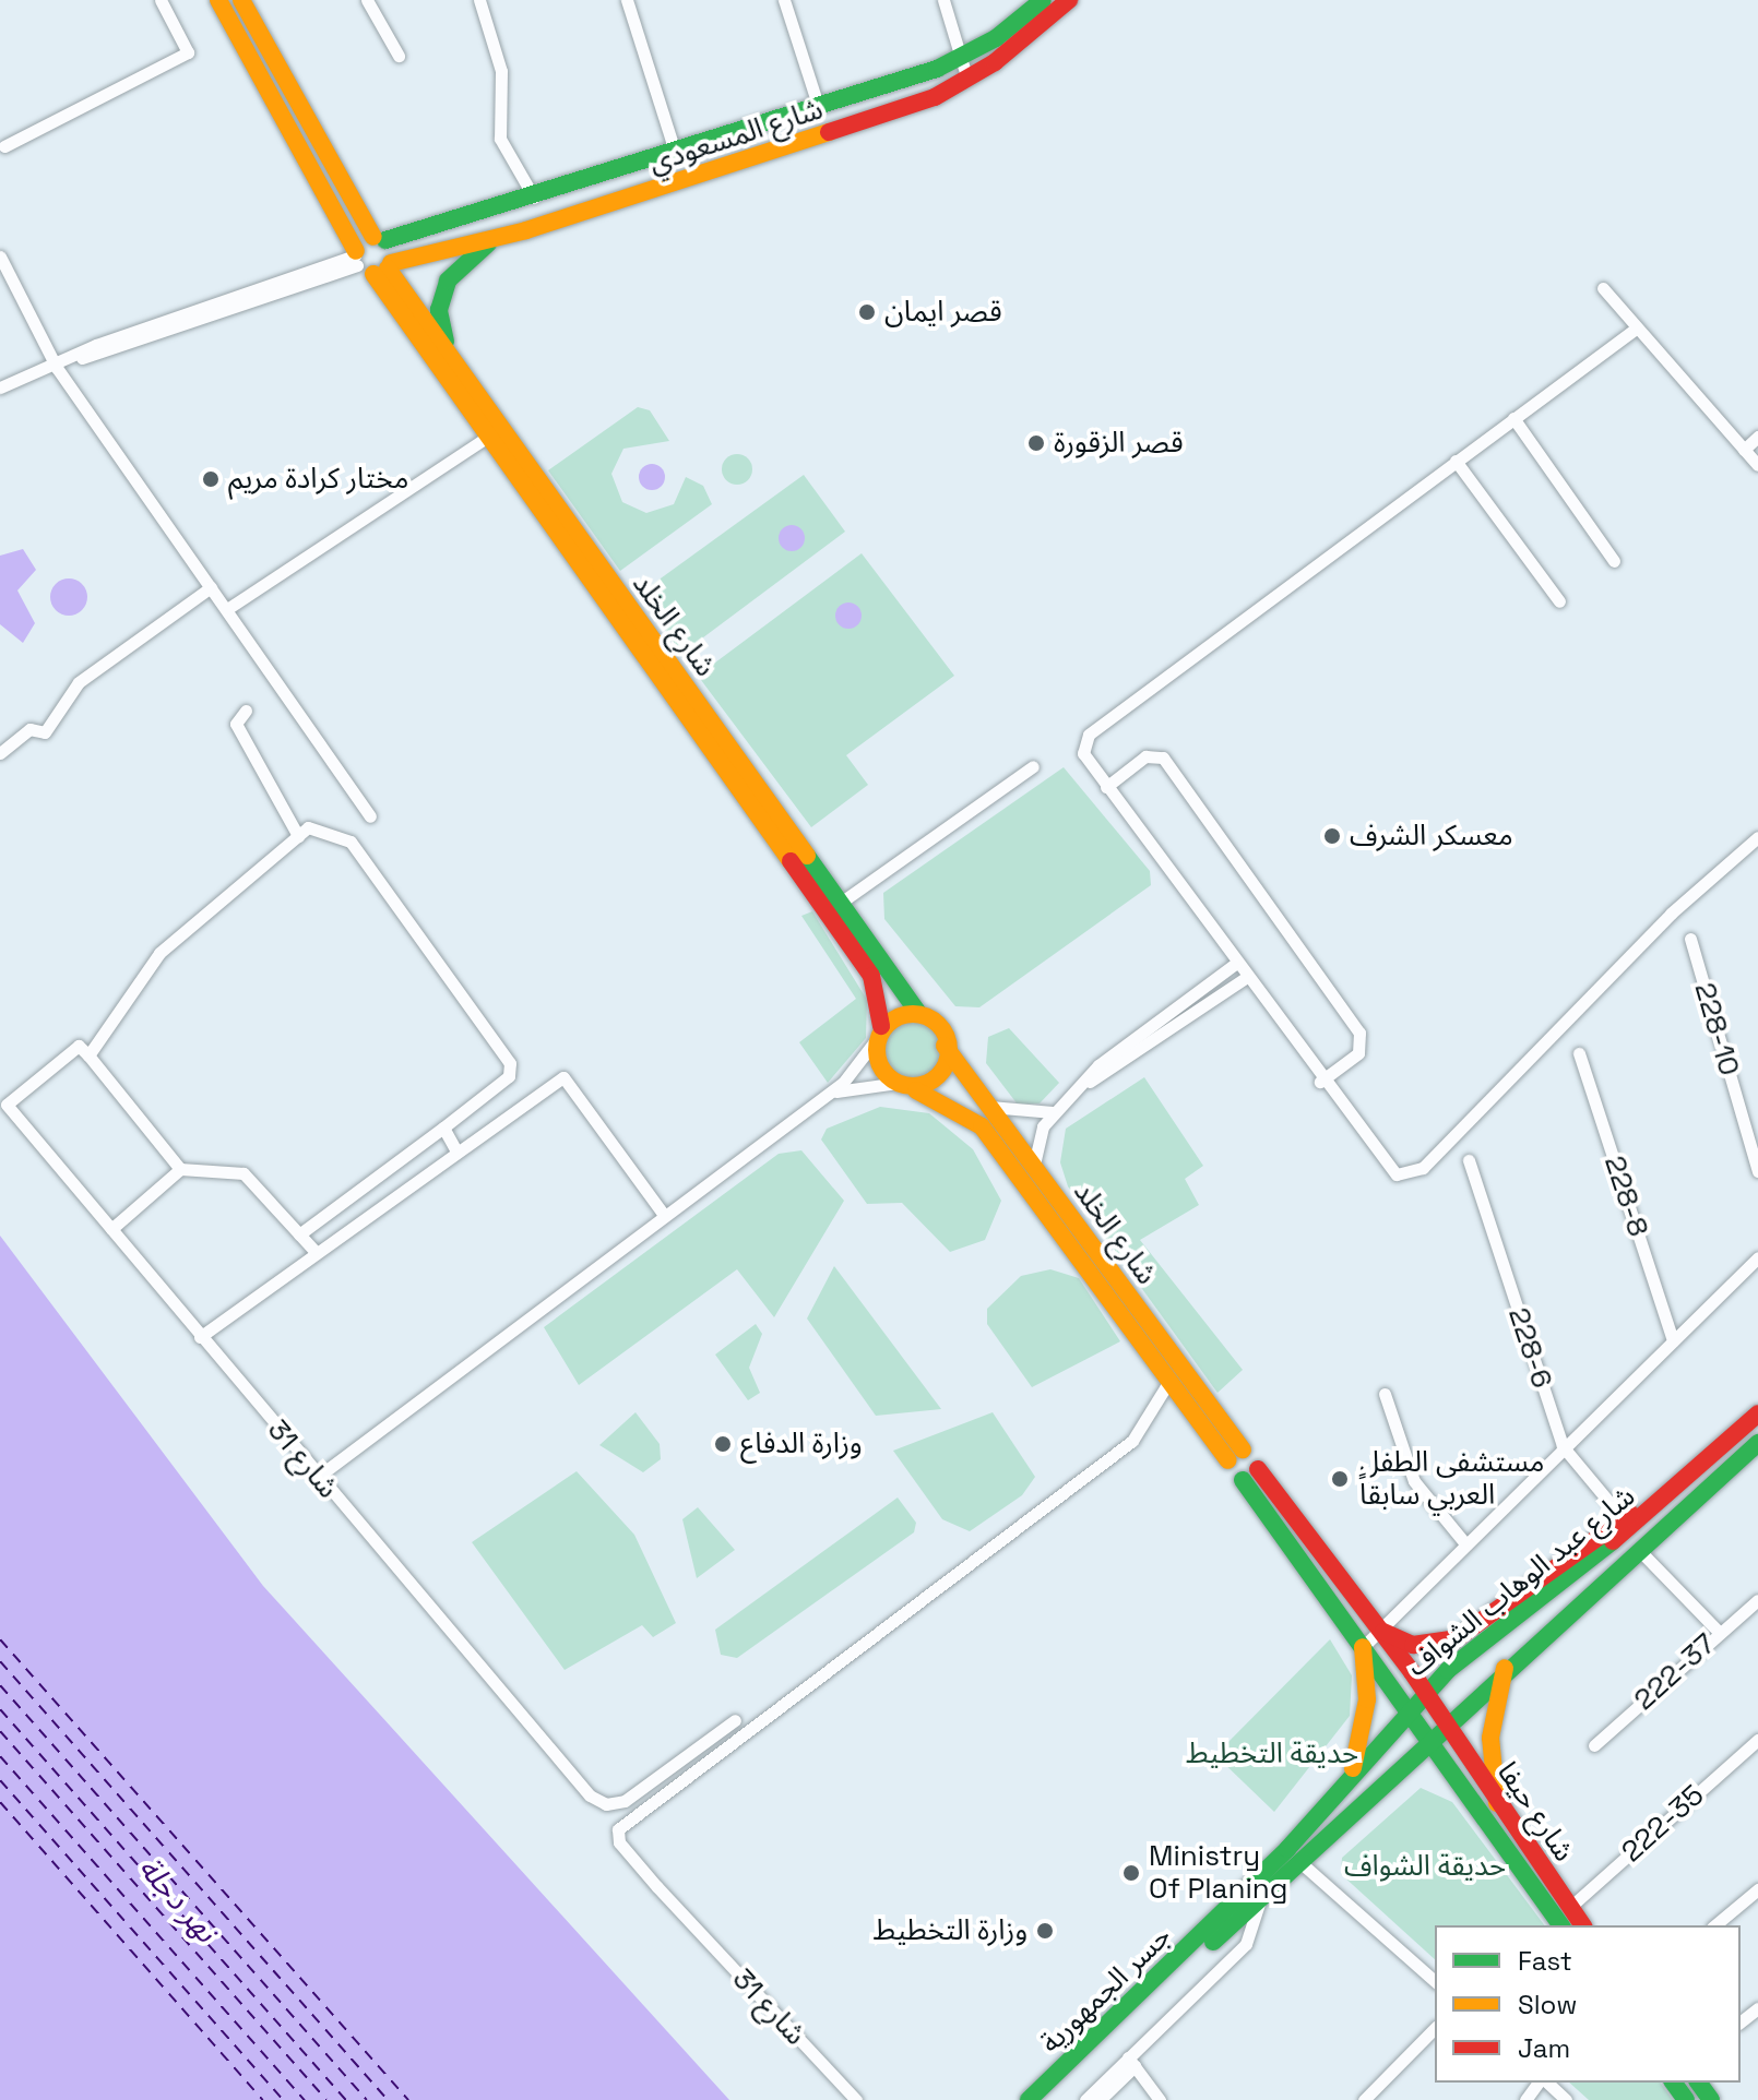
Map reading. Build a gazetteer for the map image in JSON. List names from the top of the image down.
{
  "streets": {
    "main road": [
      "شارع المسعودي",
      "شارع الخلد",
      "شارع عبد الوهاب الشواف",
      "شارع حيفا",
      "جسر الجمهورية"
    ],
    "street": [
      "228-10",
      "228-8",
      "228-6",
      "شارع 31",
      "222-37",
      "222-35"
    ]
  },
  "crossings": [
    ["شارع المسعودي", "شارع الخلد"],
    ["شارع الخلد", "شارع 31"],
    ["شارع عبد الوهاب الشواف", "شارع حيفا"],
    ["شارع عبد الوهاب الشواف", "جسر الجمهورية"],
    ["شارع حيفا", "222-35"]
  ],
  "water": ["نهر دجلة"],
  "parks": ["حديقة التخطيط", "حديقة الشواف"],
  "places": [
    "قصر ايمان",
    "قصر الزقورة",
    "مختار كرادة مريم",
    "معسكر الشرف",
    "وزارة الدفاع",
    "مستشفى الطفل العربي سابقاً",
    "Ministry Of Planing",
    "وزارة التخطيط"
  ],
  "legend": ["Fast", "Slow", "Jam"]
}
